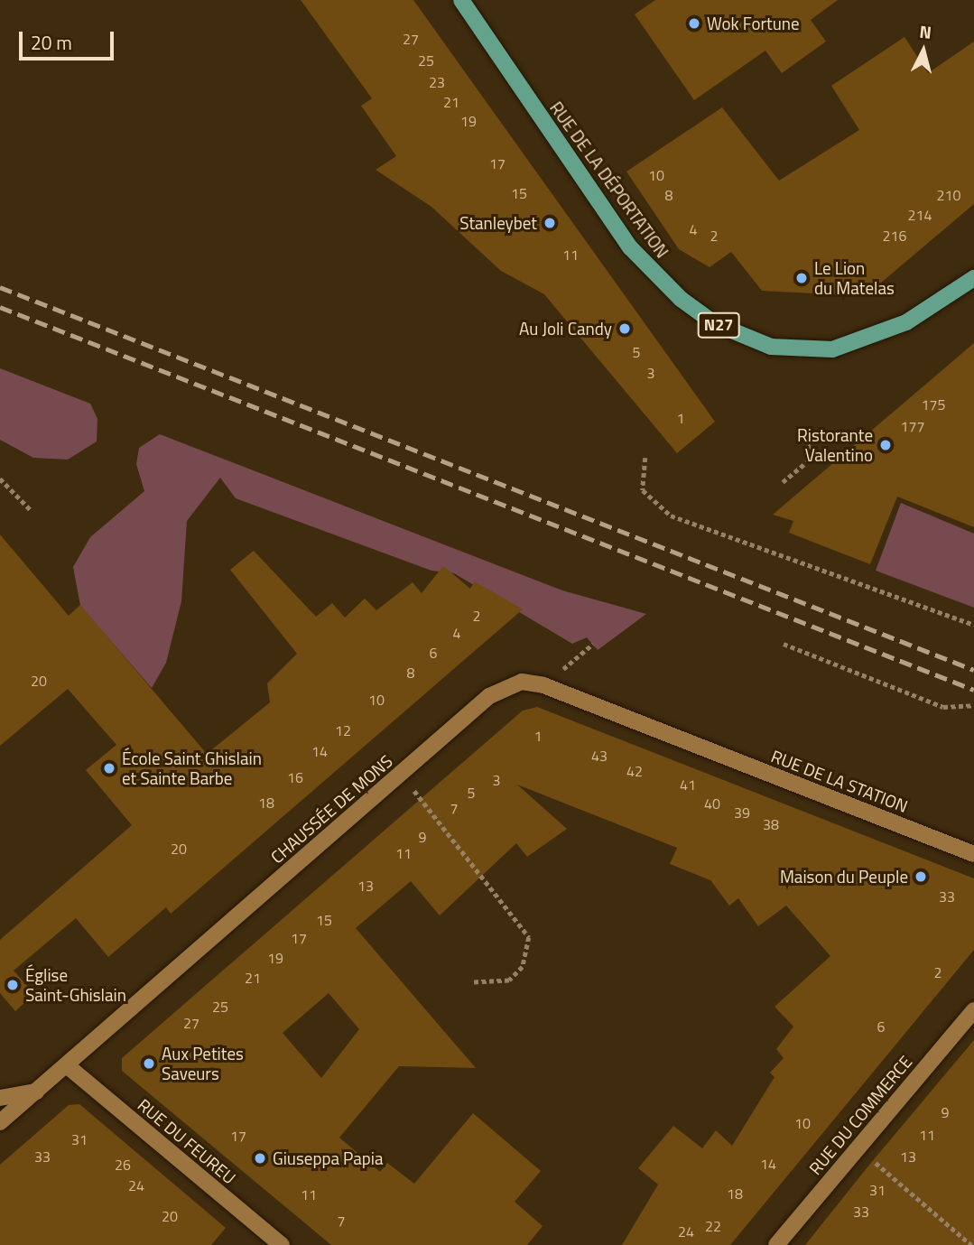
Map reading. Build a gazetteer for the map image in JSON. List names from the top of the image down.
{
  "streets": {
    "main road": ["RUE DE LA DÉPORTATION", "N27"],
    "street": [
      "RUE DE LA STATION",
      "CHAUSSÉE DE MONS",
      "RUE DU COMMERCE",
      "RUE DU FEUREU"
    ]
  },
  "crossings": [
    ["RUE DE LA STATION", "CHAUSSÉE DE MONS"],
    ["CHAUSSÉE DE MONS", "RUE DU FEUREU"]
  ],
  "places": [
    "Wok Fortune",
    "Stanleybet",
    "Le Lion du Matelas",
    "Au Joli Candy",
    "Ristorante Valentino",
    "École Saint Ghislain et Sainte Barbe",
    "Maison du Peuple",
    "Église Saint-Ghislain",
    "Aux Petites Saveurs",
    "Giuseppa Papia"
  ],
  "house_numbers": [
    "27",
    "25",
    "23",
    "21",
    "19",
    "17",
    "10",
    "15",
    "8",
    "210",
    "214",
    "4",
    "2",
    "216",
    "11",
    "5",
    "3",
    "175",
    "1",
    "177",
    "2",
    "4",
    "6",
    "8",
    "20",
    "10",
    "12",
    "1",
    "14",
    "43",
    "42",
    "16",
    "3",
    "41",
    "5",
    "18",
    "40",
    "7",
    "39",
    "38",
    "9",
    "20",
    "11",
    "13",
    "33",
    "15",
    "17",
    "19",
    "2",
    "21",
    "25",
    "27",
    "6",
    "9",
    "10",
    "11",
    "17",
    "31",
    "33",
    "13",
    "14",
    "26",
    "24",
    "31",
    "18",
    "11",
    "33",
    "20",
    "7",
    "22",
    "24"
  ],
  "scale_bar": "20 m",
  "north": "top"
}
